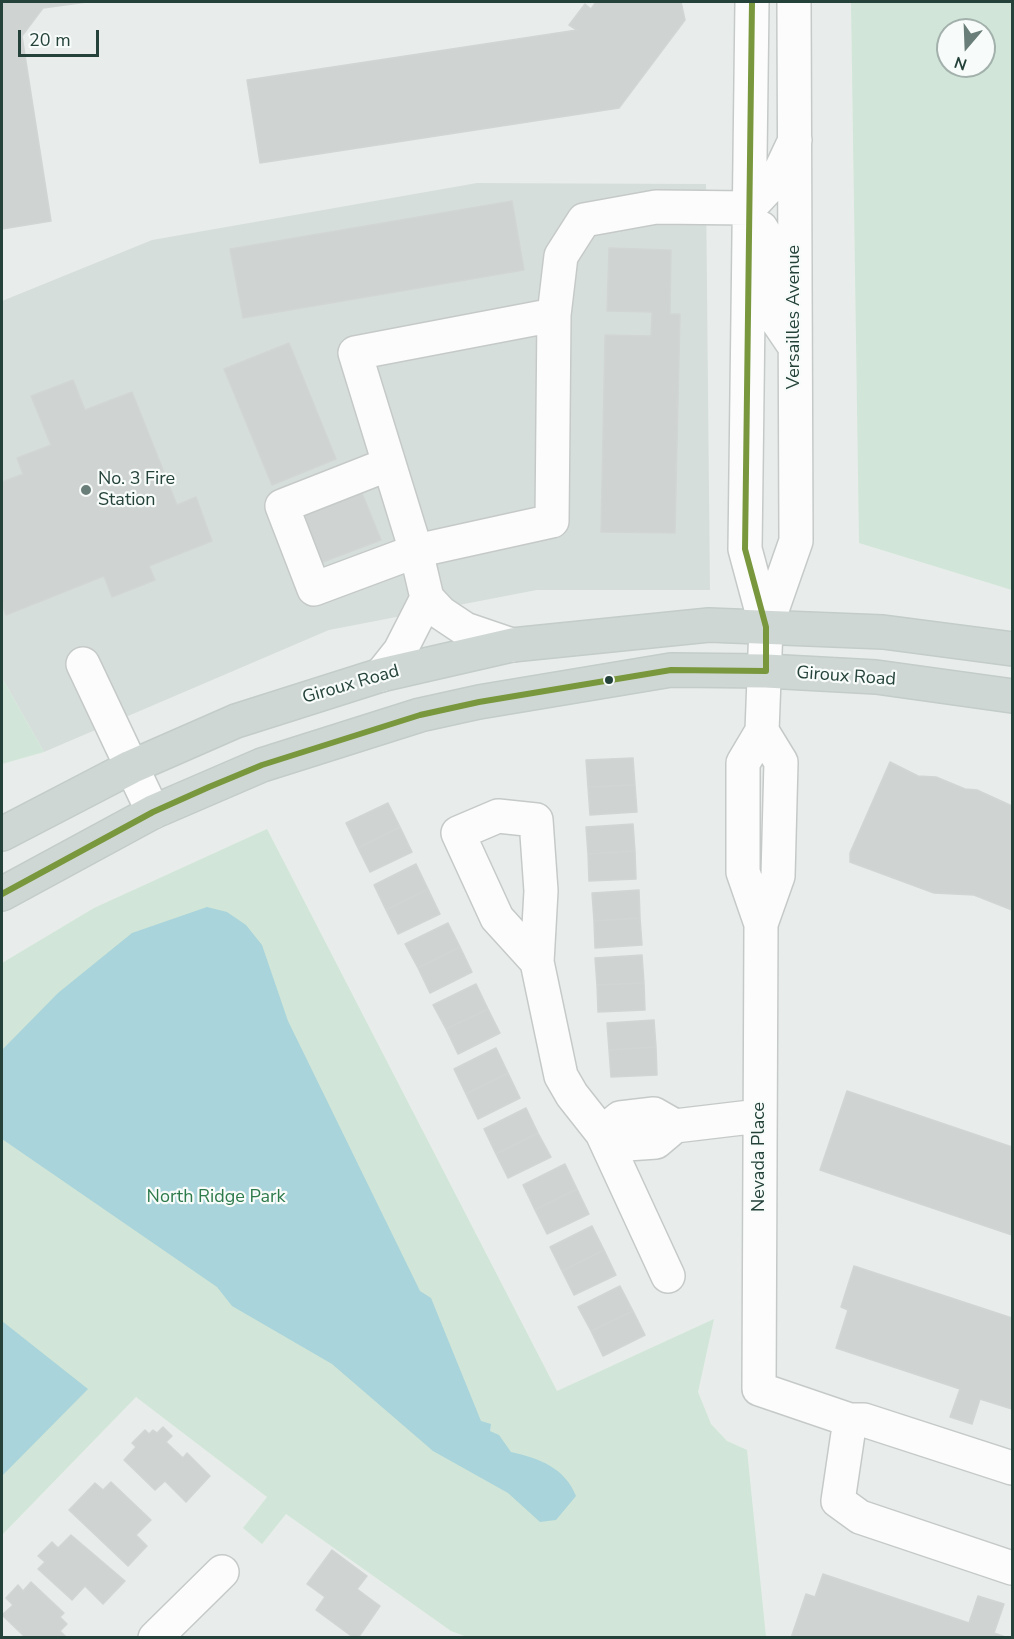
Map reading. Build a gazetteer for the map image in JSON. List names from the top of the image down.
{
  "streets": {
    "main road": ["Giroux Road"],
    "street": ["Versailles Avenue", "Nevada Place"]
  },
  "crossings": [
    ["Versailles Avenue", "Giroux Road"],
    ["Versailles Avenue", "Nevada Place"],
    ["Giroux Road", "Nevada Place"]
  ],
  "parks": ["North Ridge Park"],
  "places": ["No. 3 Fire Station"],
  "scale_bar": "20 m",
  "north": "bottom"
}
